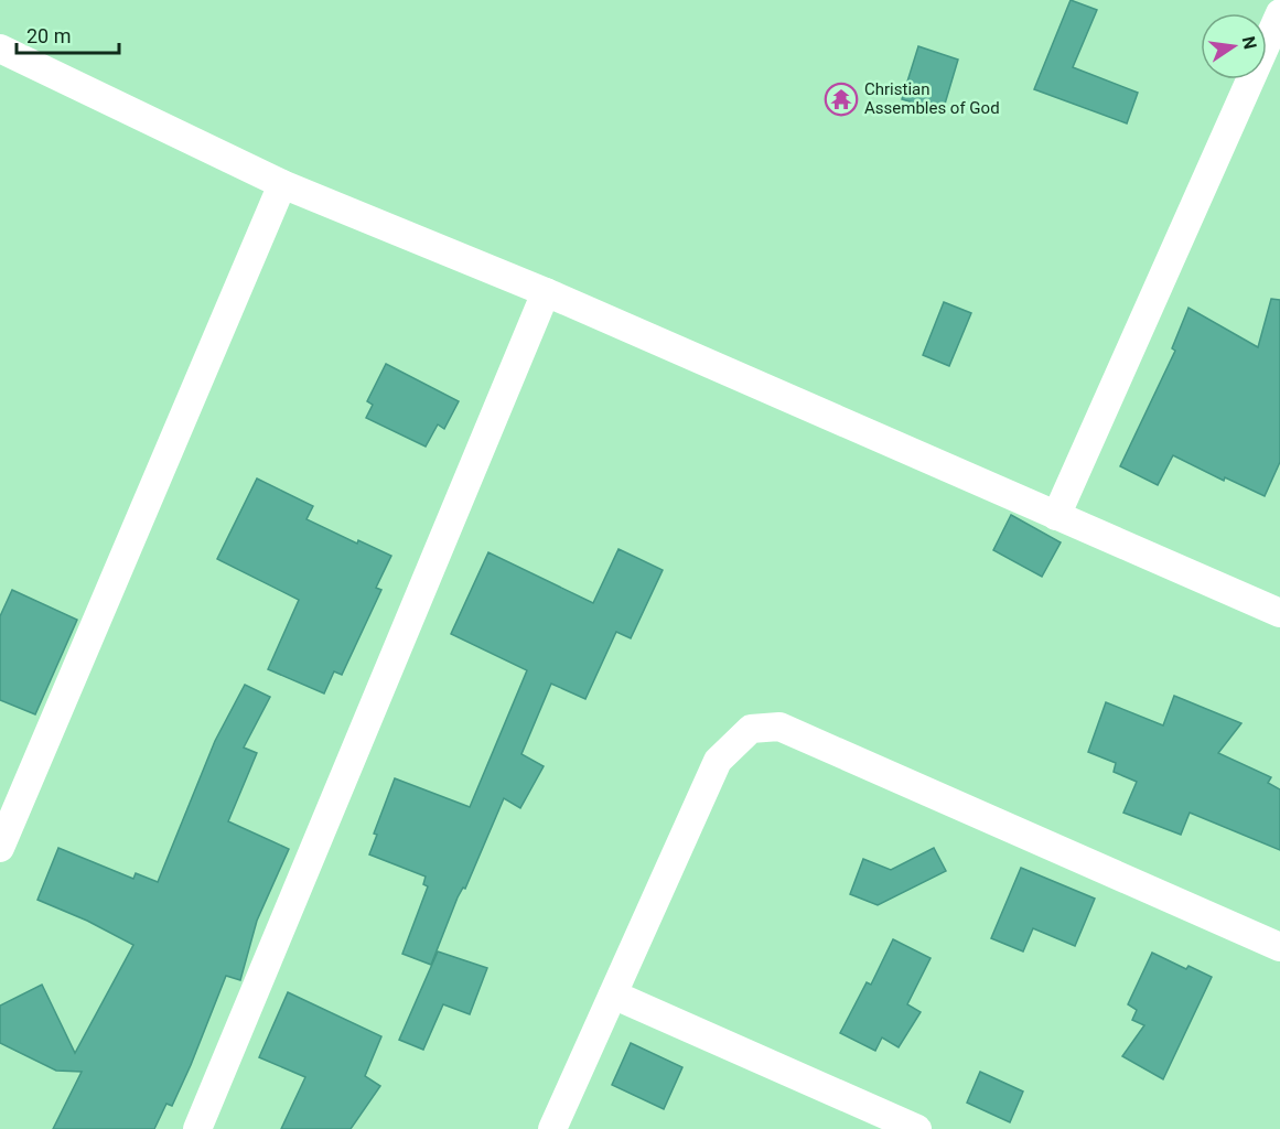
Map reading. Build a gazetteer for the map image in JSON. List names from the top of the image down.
{
  "places": {
    "temple": ["Christian Assembles of God"]
  },
  "scale_bar": "20 m",
  "north": "right"
}
